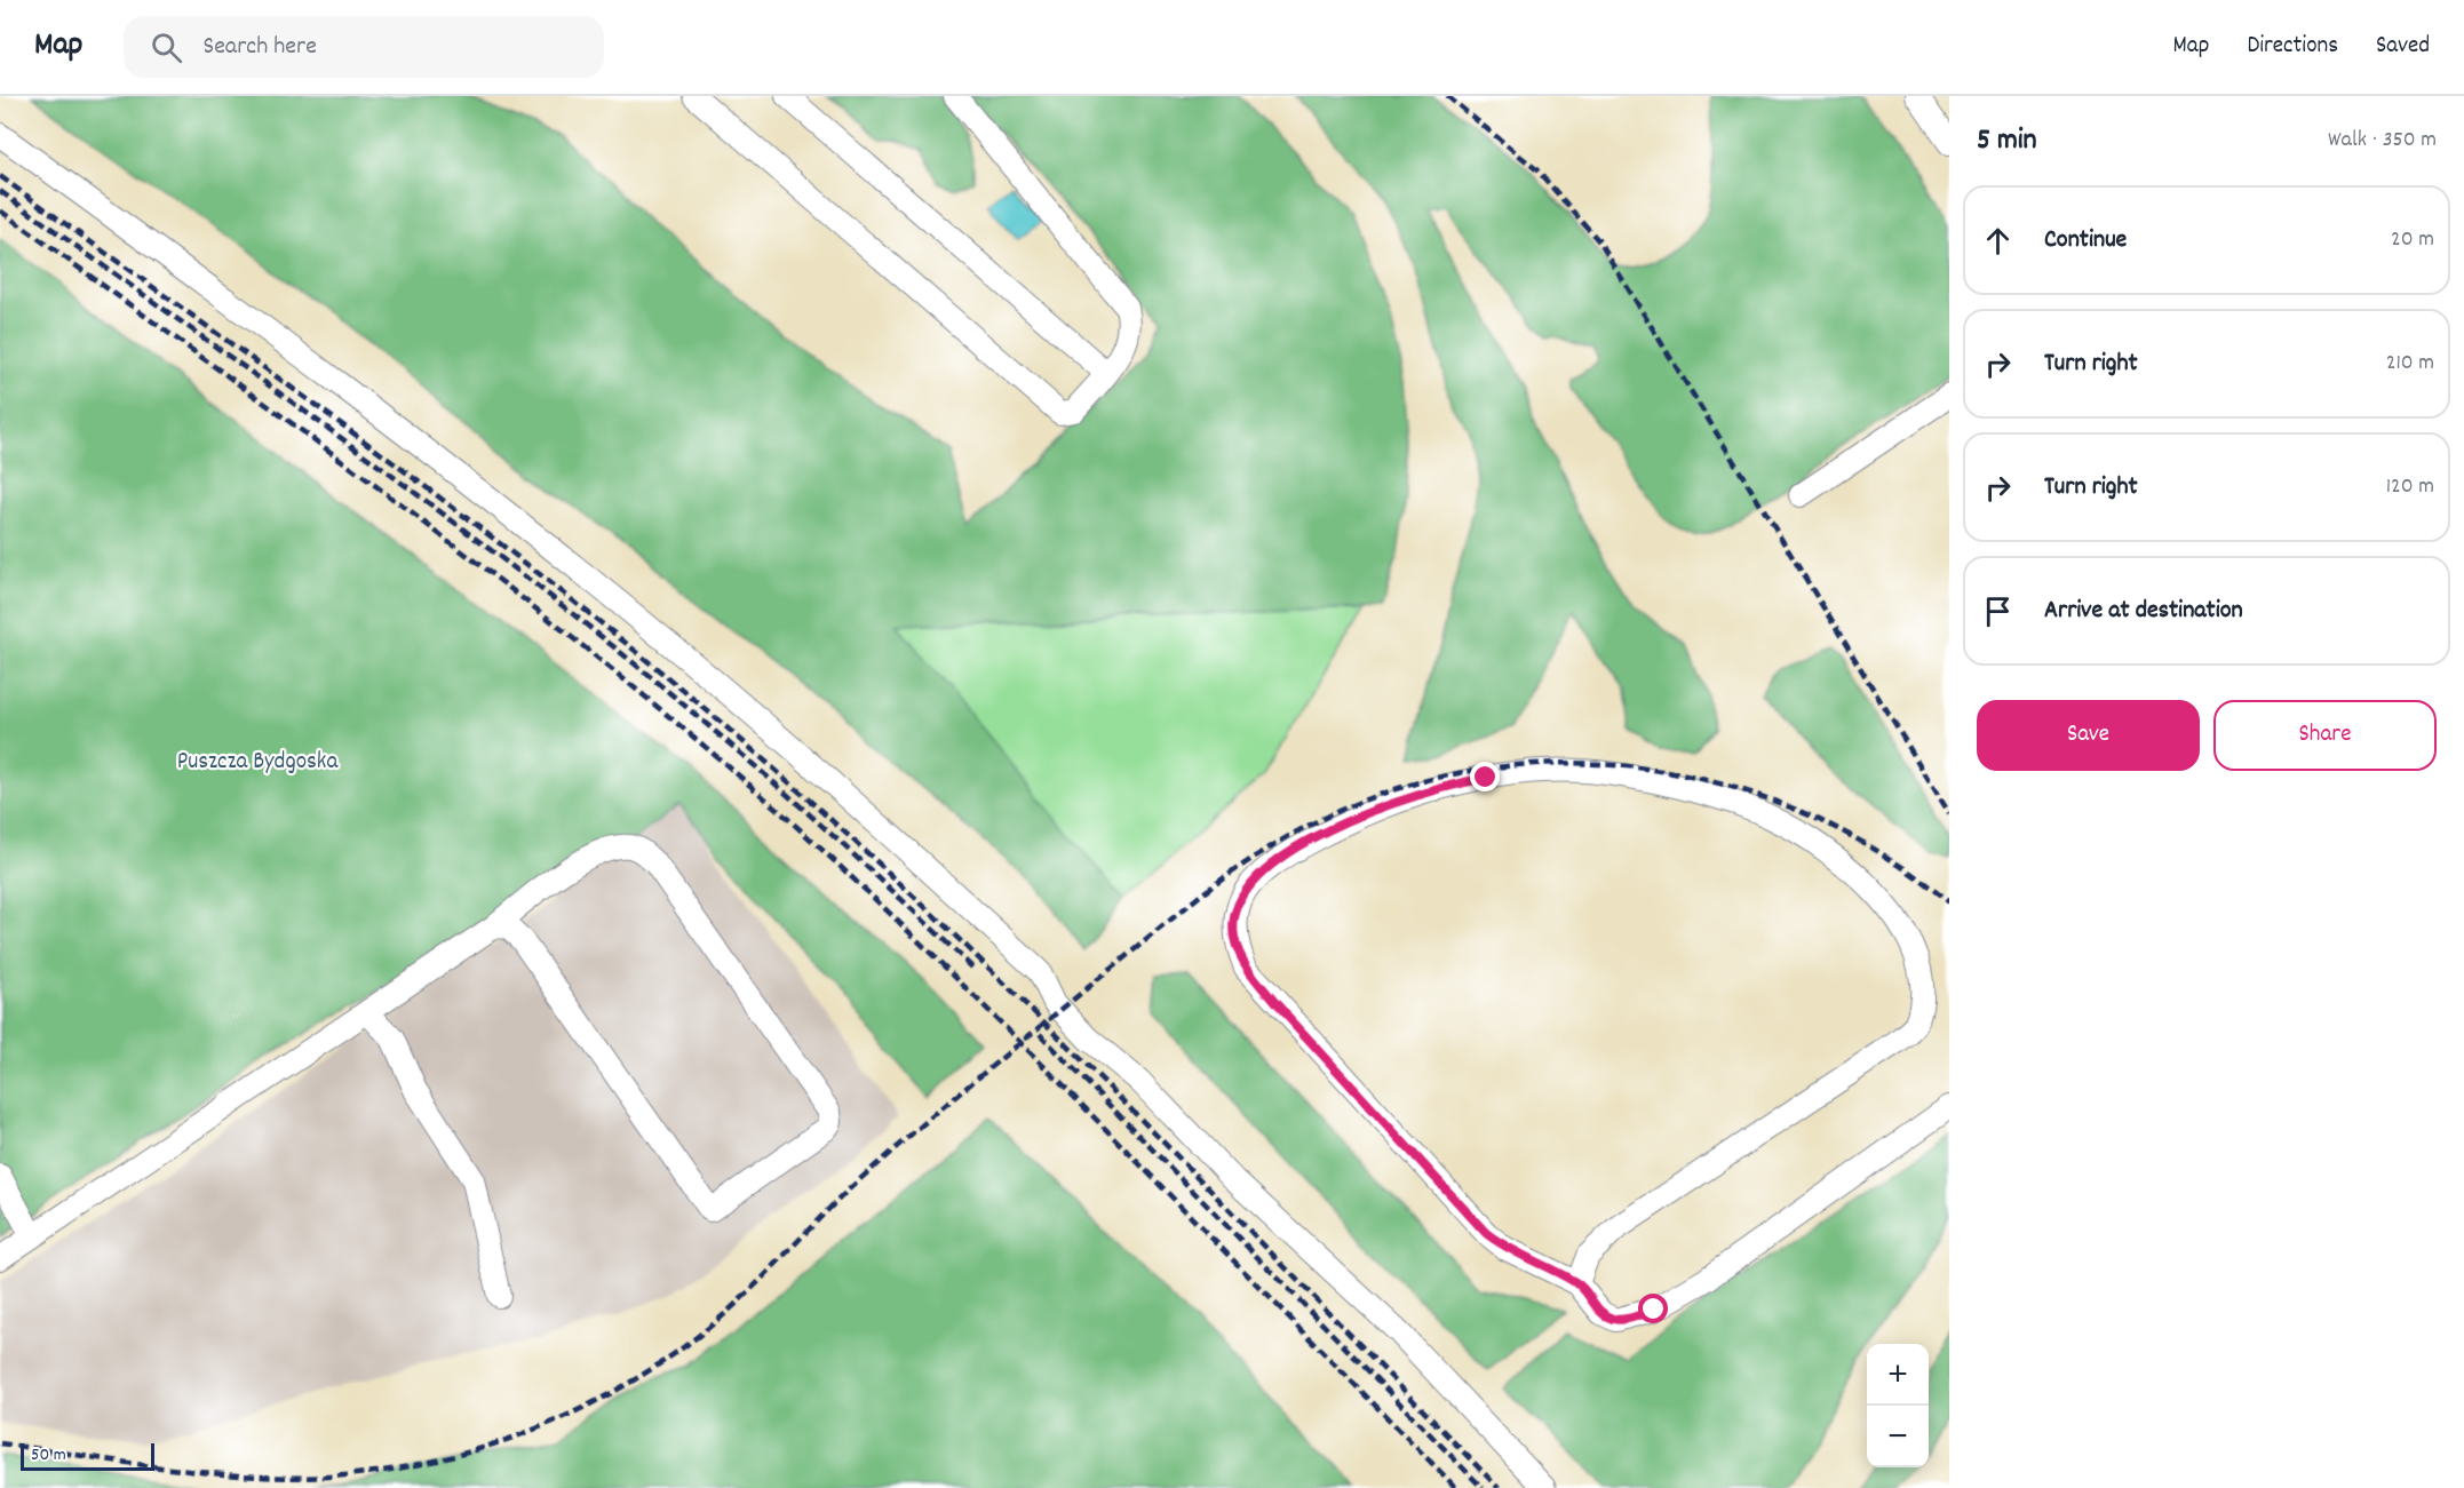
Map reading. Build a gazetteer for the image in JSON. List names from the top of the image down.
{
  "parks": ["Puszcza Bydgoska"],
  "scale_bar": "50 m",
  "page": {
    "header": "Map",
    "search": "Search here",
    "nav": ["Map", "Directions", "Saved"],
    "heading": ["5 min", "Walk · 350 m"],
    "list": [
      ["Continue", "20 m"],
      ["Turn right", "210 m"],
      ["Turn right", "120 m"],
      "Arrive at destination"
    ],
    "buttons": ["Save", "Share"],
    "map_buttons": ["+", "−"],
    "scale": "50 m"
  }
}
